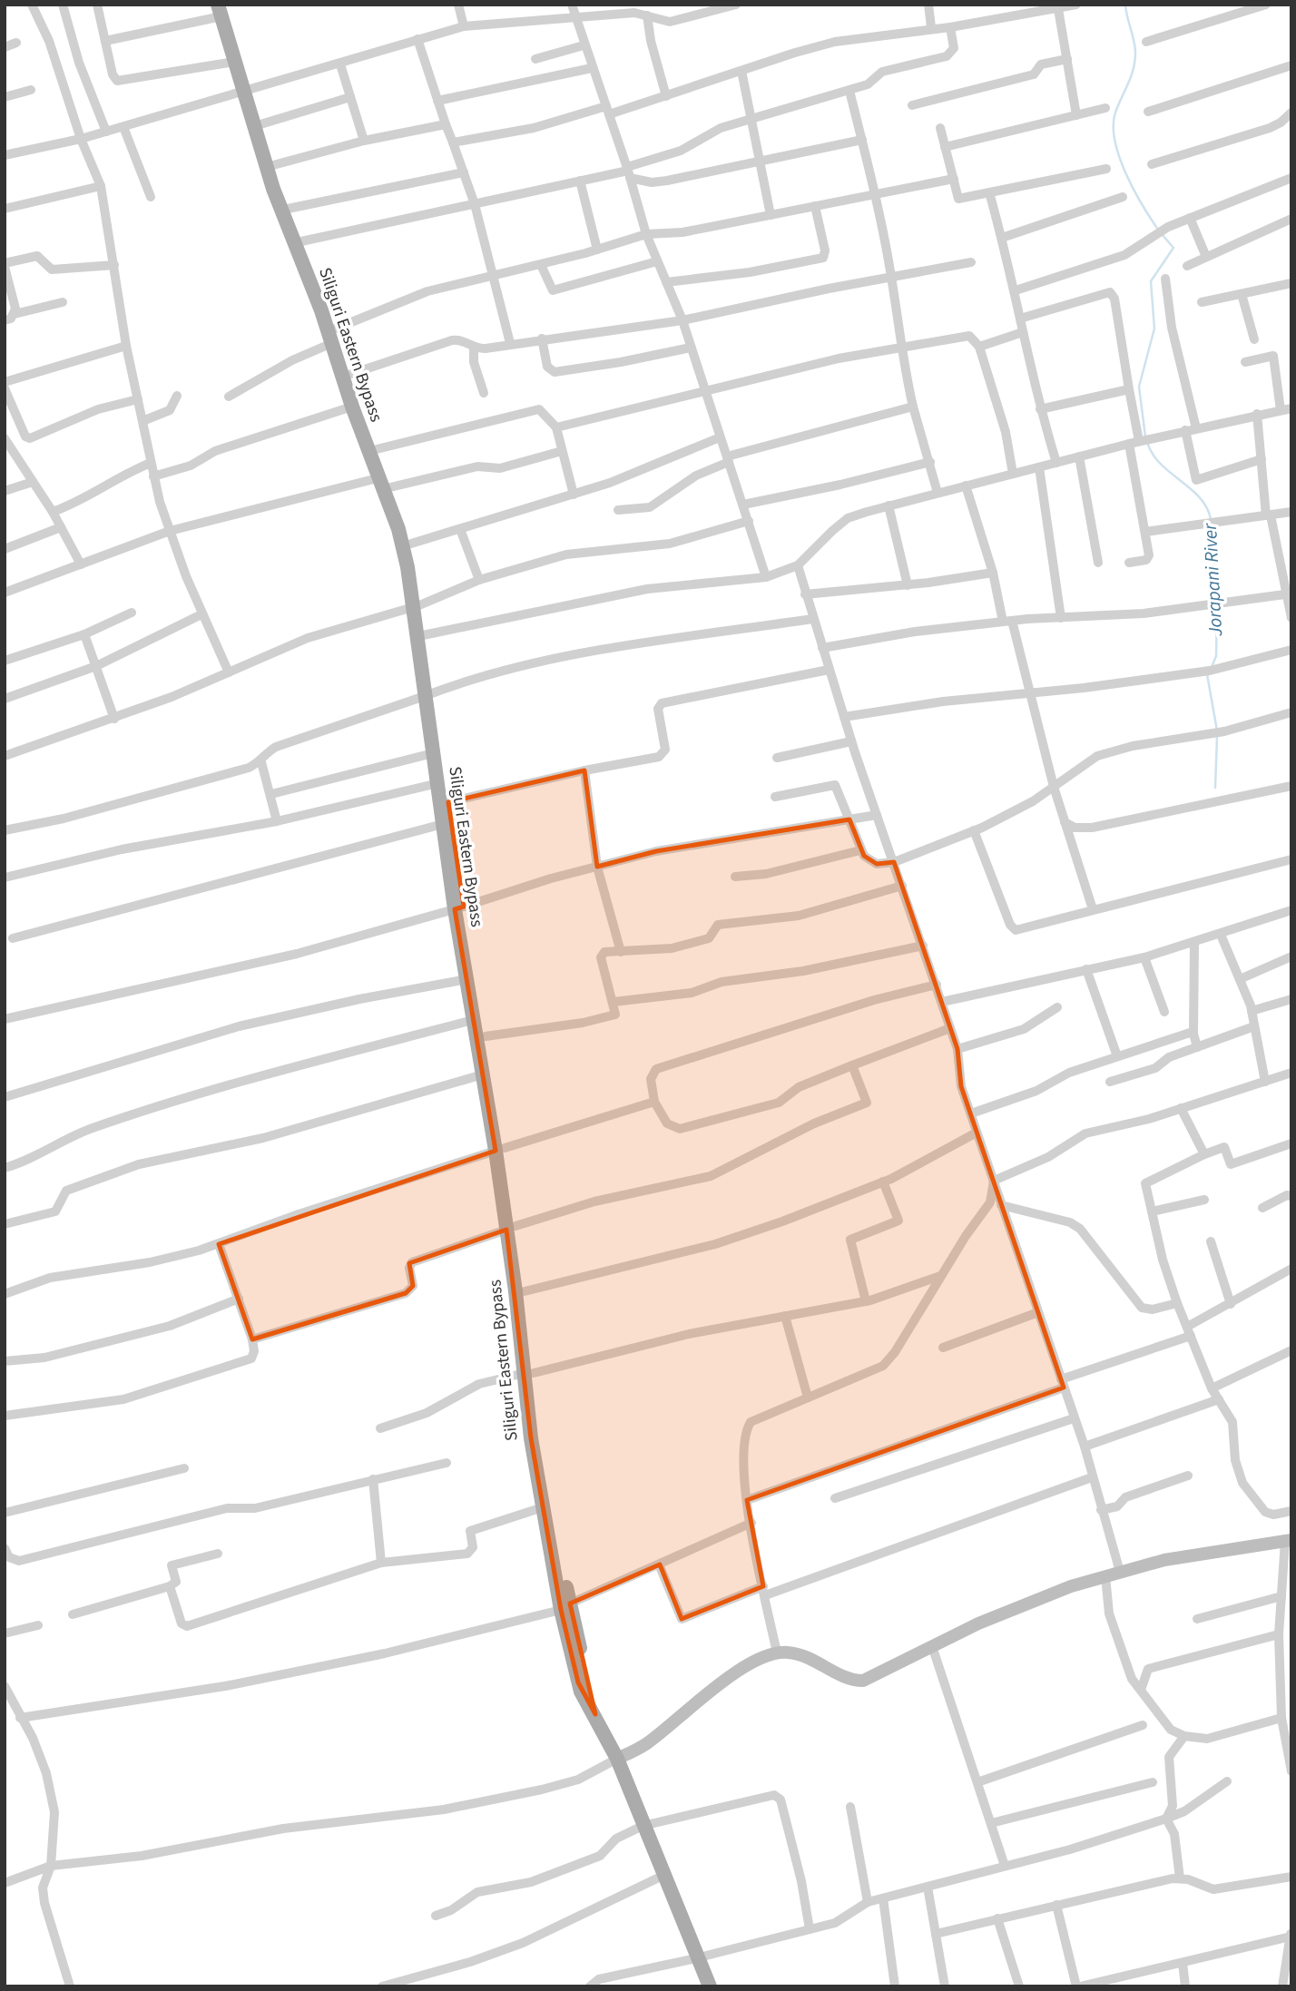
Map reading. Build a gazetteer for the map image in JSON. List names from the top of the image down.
{
  "streets": {
    "main road": ["Siliguri Eastern Bypass"]
  },
  "water": ["Jorapani River"]
}
